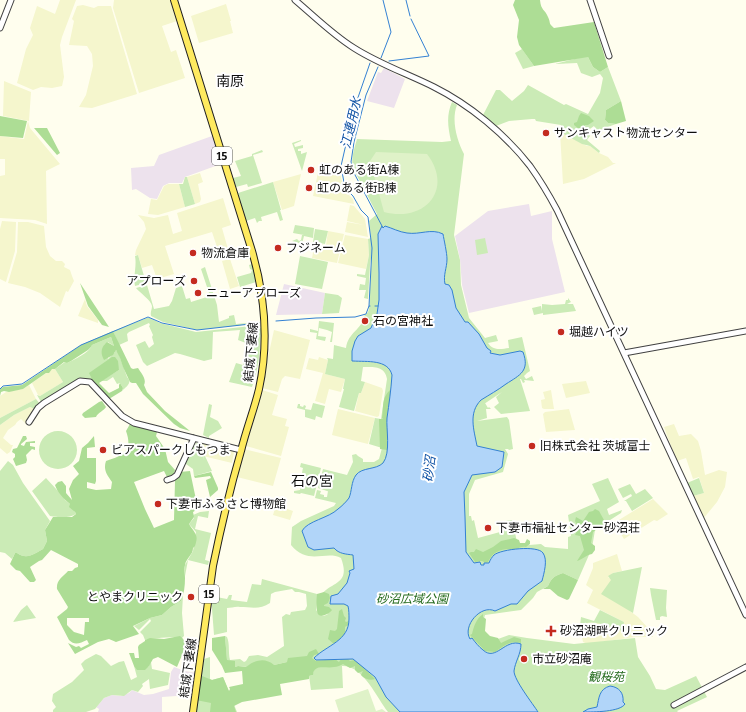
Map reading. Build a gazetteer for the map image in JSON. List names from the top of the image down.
{
  "streets": {
    "main road": ["15", "結城下妻線"]
  },
  "districts": ["南原", "石の宮"],
  "water": ["江連用水", "砂沼"],
  "parks": ["砂沼広域公園", "観桜苑"],
  "places": {
    "other": [
      "サンキャスト物流センター",
      "虹のある街A棟",
      "虹のある街B棟",
      "フジネーム",
      "物流倉庫",
      "アプローズ",
      "ニューアプローズ",
      "石の宮神社",
      "堀越ハイツ",
      "旧株式会社 茨城富士",
      "ビアスパークしもつま",
      "下妻市ふるさと博物館",
      "下妻市福祉センター砂沼荘",
      "とやまクリニック",
      "市立砂沼庵"
    ],
    "health": ["砂沼湖畔クリニック"]
  }
}
